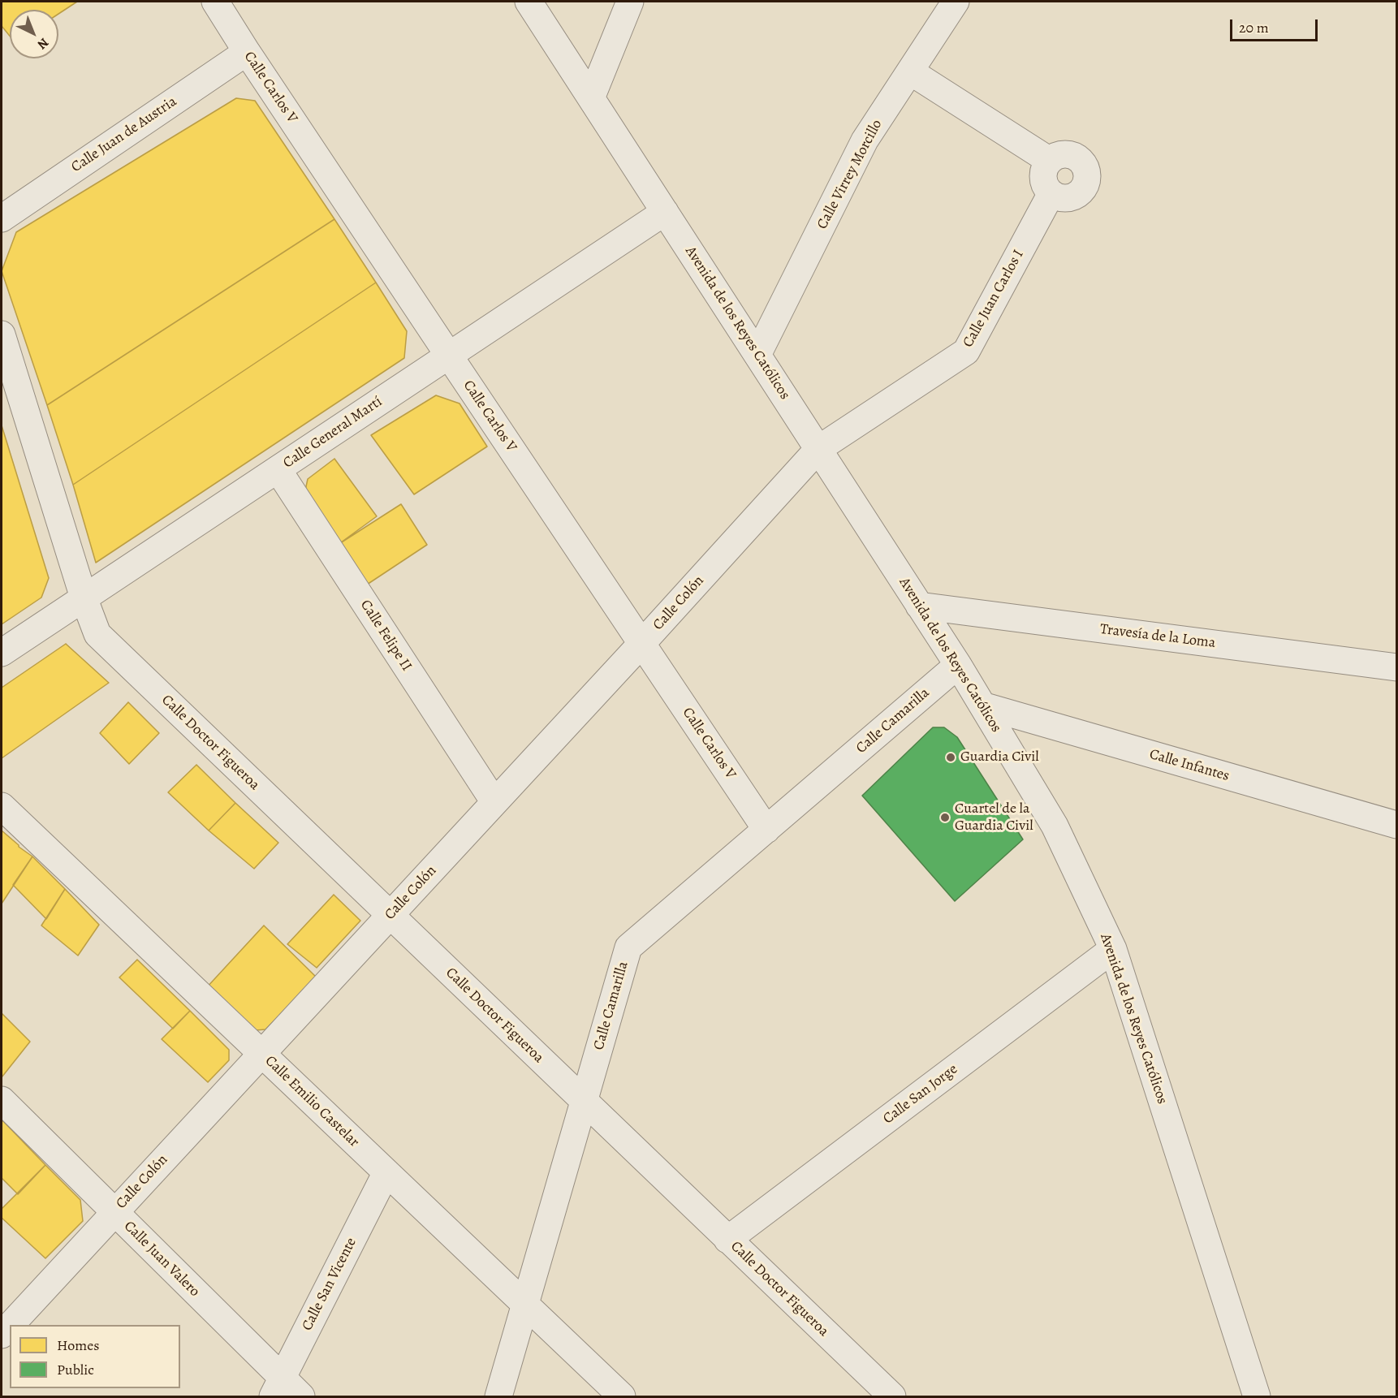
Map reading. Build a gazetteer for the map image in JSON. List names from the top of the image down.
{
  "streets": {
    "street": [
      "Calle Carlos V",
      "Calle Juan de Austria",
      "Calle Virrey Morcillo",
      "Calle Juan Carlos I",
      "Avenida de los Reyes Católicos",
      "Calle General Martí",
      "Calle Colón",
      "Calle Felipe II",
      "Travesía de la Loma",
      "Calle Camarilla",
      "Calle Doctor Figueroa",
      "Calle Infantes",
      "Calle San Jorge",
      "Calle Emilio Castelar",
      "Calle Juan Valero",
      "Calle San Vicente"
    ]
  },
  "crossings": [
    ["Calle Carlos V", "Calle Juan de Austria"],
    ["Calle Carlos V", "Calle General Martí"],
    ["Calle Carlos V", "Calle Colón"],
    ["Calle Carlos V", "Calle Camarilla"],
    ["Calle Virrey Morcillo", "Avenida de los Reyes Católicos"],
    ["Calle Juan Carlos I", "Avenida de los Reyes Católicos"],
    ["Calle Juan Carlos I", "Calle Colón"],
    ["Avenida de los Reyes Católicos", "Calle General Martí"],
    ["Avenida de los Reyes Católicos", "Calle Colón"],
    ["Avenida de los Reyes Católicos", "Travesía de la Loma"],
    ["Avenida de los Reyes Católicos", "Calle Camarilla"],
    ["Avenida de los Reyes Católicos", "Calle Infantes"],
    ["Avenida de los Reyes Católicos", "Calle San Jorge"],
    ["Calle General Martí", "Calle Felipe II"],
    ["Calle General Martí", "Calle Doctor Figueroa"],
    ["Calle Colón", "Calle Felipe II"],
    ["Calle Colón", "Calle Doctor Figueroa"],
    ["Calle Colón", "Calle Emilio Castelar"],
    ["Calle Colón", "Calle Juan Valero"],
    ["Calle Camarilla", "Calle Doctor Figueroa"],
    ["Calle Camarilla", "Calle Emilio Castelar"],
    ["Calle Doctor Figueroa", "Calle San Jorge"],
    ["Calle Emilio Castelar", "Calle San Vicente"],
    ["Calle Juan Valero", "Calle San Vicente"]
  ],
  "places": ["Guardia Civil", "Cuartel de la Guardia Civil"],
  "legend": ["Homes", "Public"],
  "scale_bar": "20 m",
  "north": "bottom right"
}
